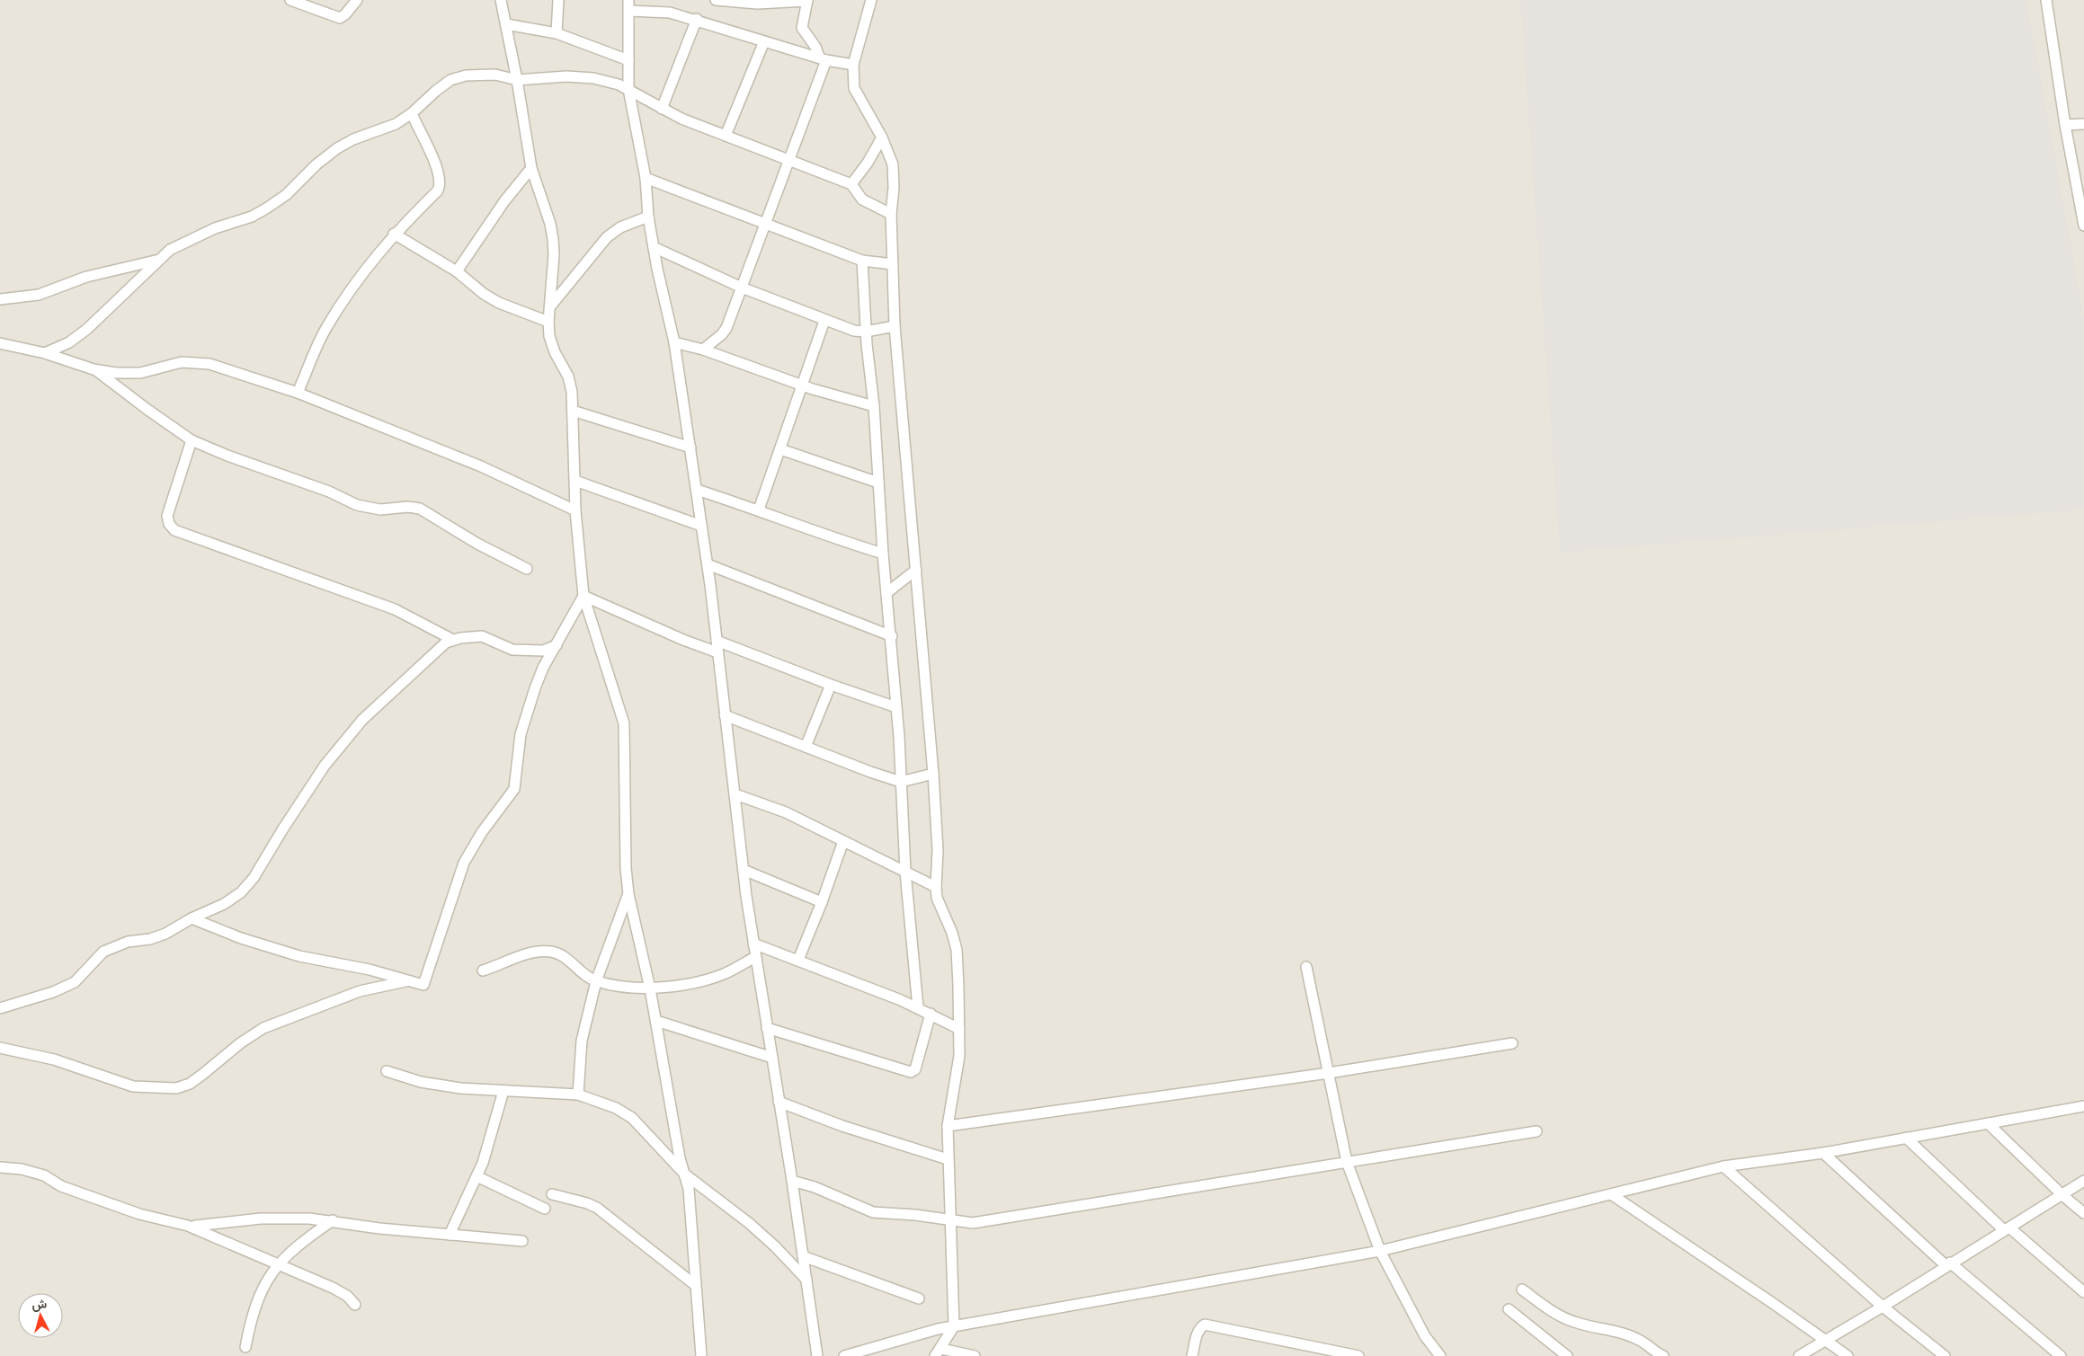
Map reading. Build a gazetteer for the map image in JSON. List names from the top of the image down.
{
  "north": "top"
}
